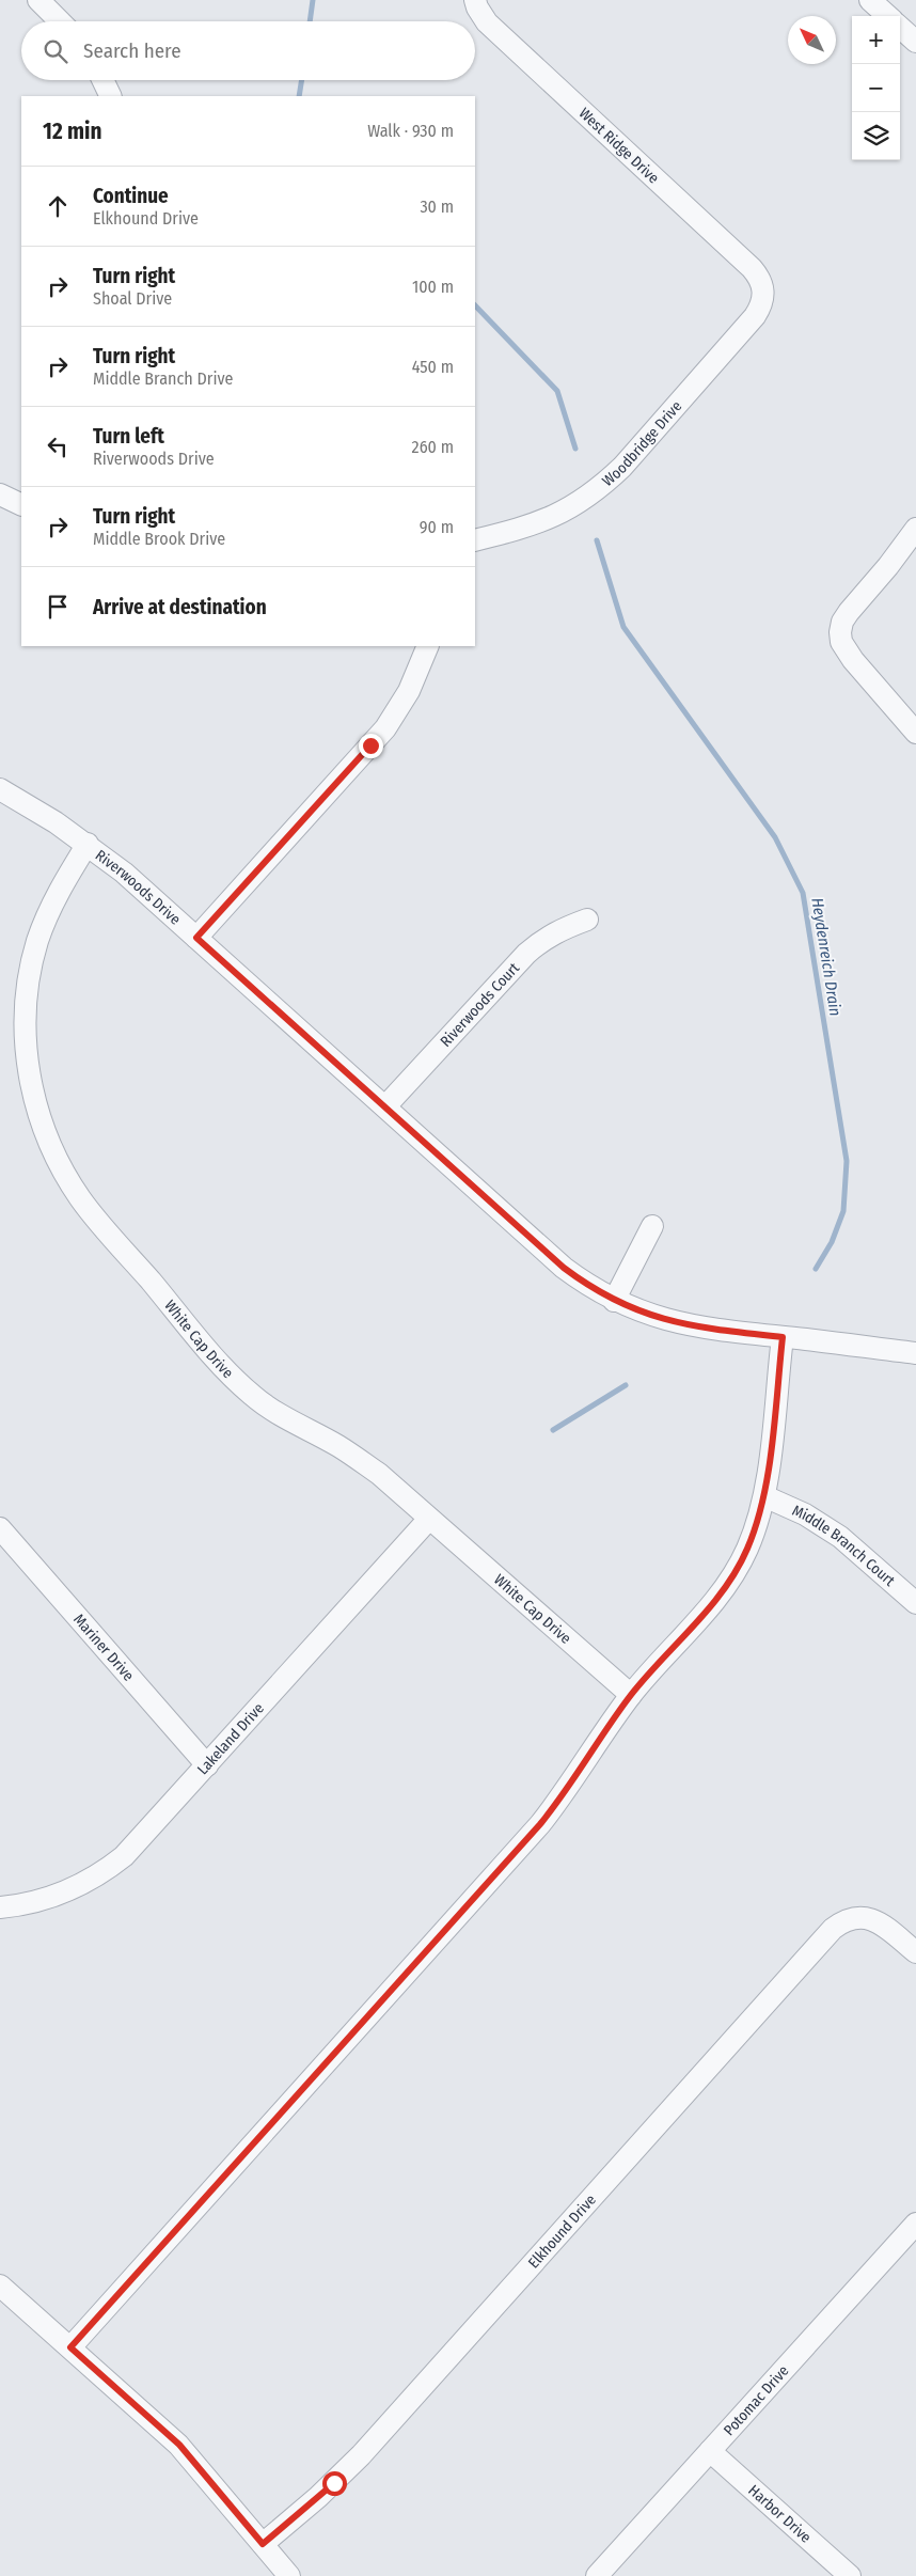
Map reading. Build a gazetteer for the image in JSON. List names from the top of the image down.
{
  "streets": {
    "street": [
      "West Ridge Drive",
      "Woodbridge Drive",
      "Riverwoods Drive",
      "Riverwoods Court",
      "White Cap Drive",
      "Middle Branch Court",
      "Mariner Drive",
      "Lakeland Drive",
      "Elkhound Drive",
      "Potomac Drive",
      "Harbor Drive"
    ]
  },
  "crossings": [
    ["West Ridge Drive", "Woodbridge Drive"],
    ["Riverwoods Drive", "Riverwoods Court"],
    ["Riverwoods Drive", "White Cap Drive"],
    ["White Cap Drive", "Lakeland Drive"],
    ["Mariner Drive", "Lakeland Drive"],
    ["Potomac Drive", "Harbor Drive"]
  ],
  "water": ["Heydenreich Drain"],
  "north": "top left",
  "page": {
    "map_buttons": ["+", "−"],
    "search": "Search here",
    "heading": ["12 min", "Walk · 930 m"],
    "list": [
      ["Continue", "Elkhound Drive", "30 m"],
      ["Turn right", "Shoal Drive", "100 m"],
      ["Turn right", "Middle Branch Drive", "450 m"],
      ["Turn left", "Riverwoods Drive", "260 m"],
      ["Turn right", "Middle Brook Drive", "90 m"],
      "Arrive at destination"
    ]
  }
}
